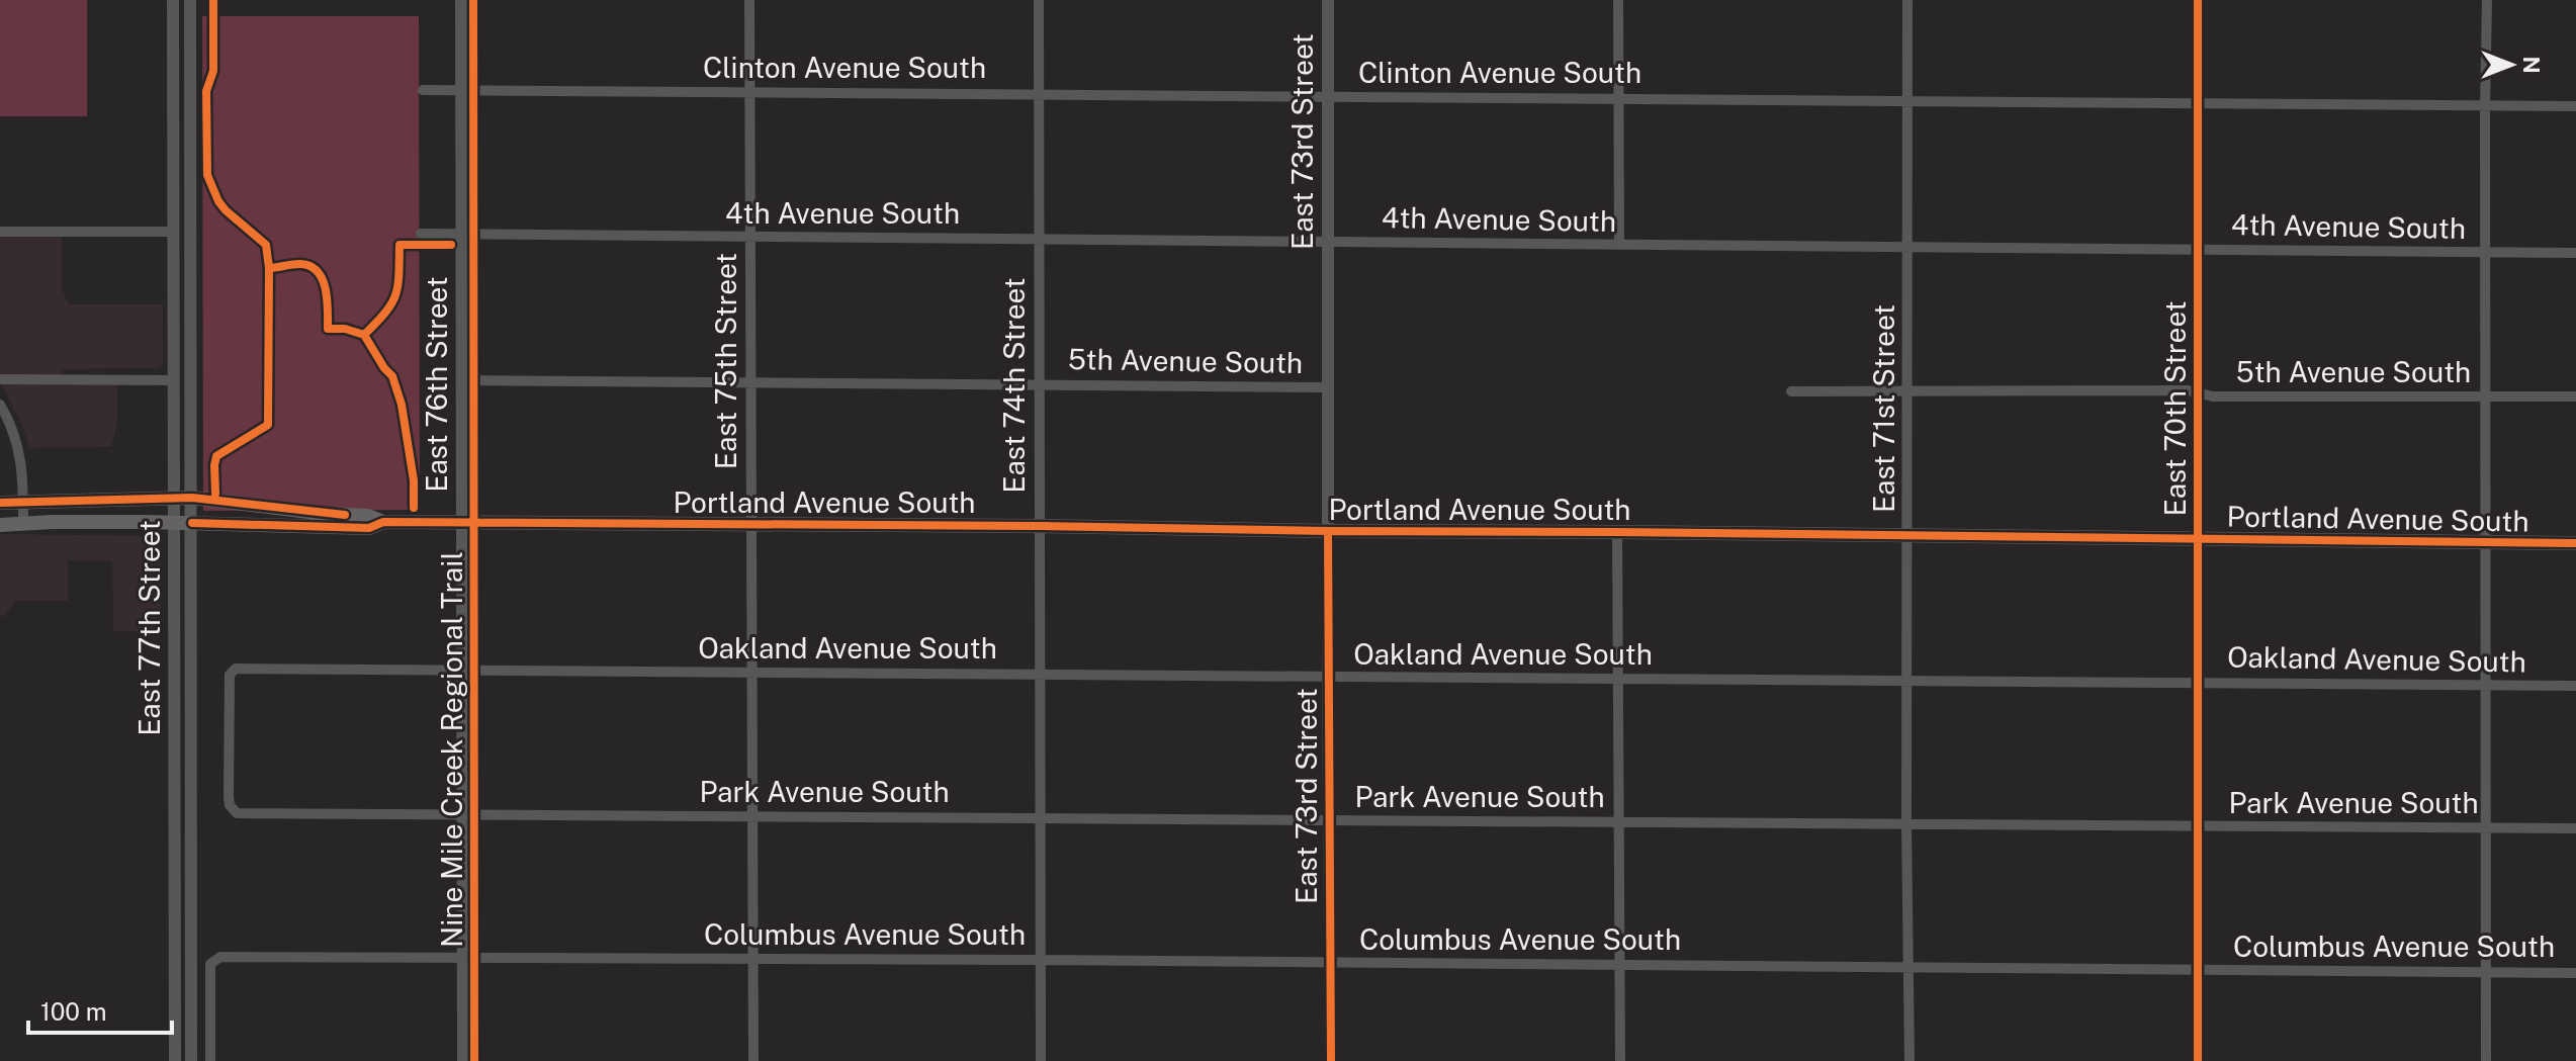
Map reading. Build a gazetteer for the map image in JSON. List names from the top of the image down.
{
  "streets": {
    "main road": ["Portland Avenue South"],
    "street": [
      "Clinton Avenue South",
      "East 73rd Street",
      "4th Avenue South",
      "East 75th Street",
      "5th Avenue South",
      "East 76th Street",
      "East 74th Street",
      "East 71st Street",
      "East 70th Street",
      "East 77th Street",
      "Oakland Avenue South",
      "Park Avenue South",
      "Columbus Avenue South"
    ],
    "cycle path": ["Nine Mile Creek Regional Trail"]
  },
  "crossings": [
    ["Clinton Avenue South", "East 73rd Street"],
    ["Clinton Avenue South", "East 75th Street"],
    ["Clinton Avenue South", "East 76th Street"],
    ["Clinton Avenue South", "East 74th Street"],
    ["Clinton Avenue South", "East 71st Street"],
    ["Clinton Avenue South", "East 70th Street"],
    ["East 73rd Street", "4th Avenue South"],
    ["East 73rd Street", "5th Avenue South"],
    ["East 73rd Street", "Portland Avenue South"],
    ["East 73rd Street", "Oakland Avenue South"],
    ["East 73rd Street", "Park Avenue South"],
    ["East 73rd Street", "Columbus Avenue South"],
    ["4th Avenue South", "East 75th Street"],
    ["4th Avenue South", "East 76th Street"],
    ["4th Avenue South", "East 74th Street"],
    ["4th Avenue South", "East 71st Street"],
    ["4th Avenue South", "East 70th Street"],
    ["East 75th Street", "5th Avenue South"],
    ["East 75th Street", "Portland Avenue South"],
    ["East 75th Street", "Oakland Avenue South"],
    ["East 75th Street", "Park Avenue South"],
    ["East 75th Street", "Columbus Avenue South"],
    ["5th Avenue South", "East 76th Street"],
    ["5th Avenue South", "East 74th Street"],
    ["5th Avenue South", "East 71st Street"],
    ["5th Avenue South", "East 70th Street"],
    ["East 76th Street", "Portland Avenue South"],
    ["East 76th Street", "Oakland Avenue South"],
    ["East 76th Street", "Park Avenue South"],
    ["East 76th Street", "Columbus Avenue South"],
    ["East 74th Street", "Portland Avenue South"],
    ["East 74th Street", "Oakland Avenue South"],
    ["East 74th Street", "Park Avenue South"],
    ["East 74th Street", "Columbus Avenue South"],
    ["East 71st Street", "Portland Avenue South"],
    ["East 71st Street", "Oakland Avenue South"],
    ["East 71st Street", "Park Avenue South"],
    ["East 71st Street", "Columbus Avenue South"],
    ["East 70th Street", "Portland Avenue South"],
    ["East 70th Street", "Oakland Avenue South"],
    ["East 70th Street", "Park Avenue South"],
    ["East 70th Street", "Columbus Avenue South"],
    ["Portland Avenue South", "East 77th Street"],
    ["Oakland Avenue South", "Park Avenue South"]
  ],
  "scale_bar": "100 m",
  "north": "right"
}
